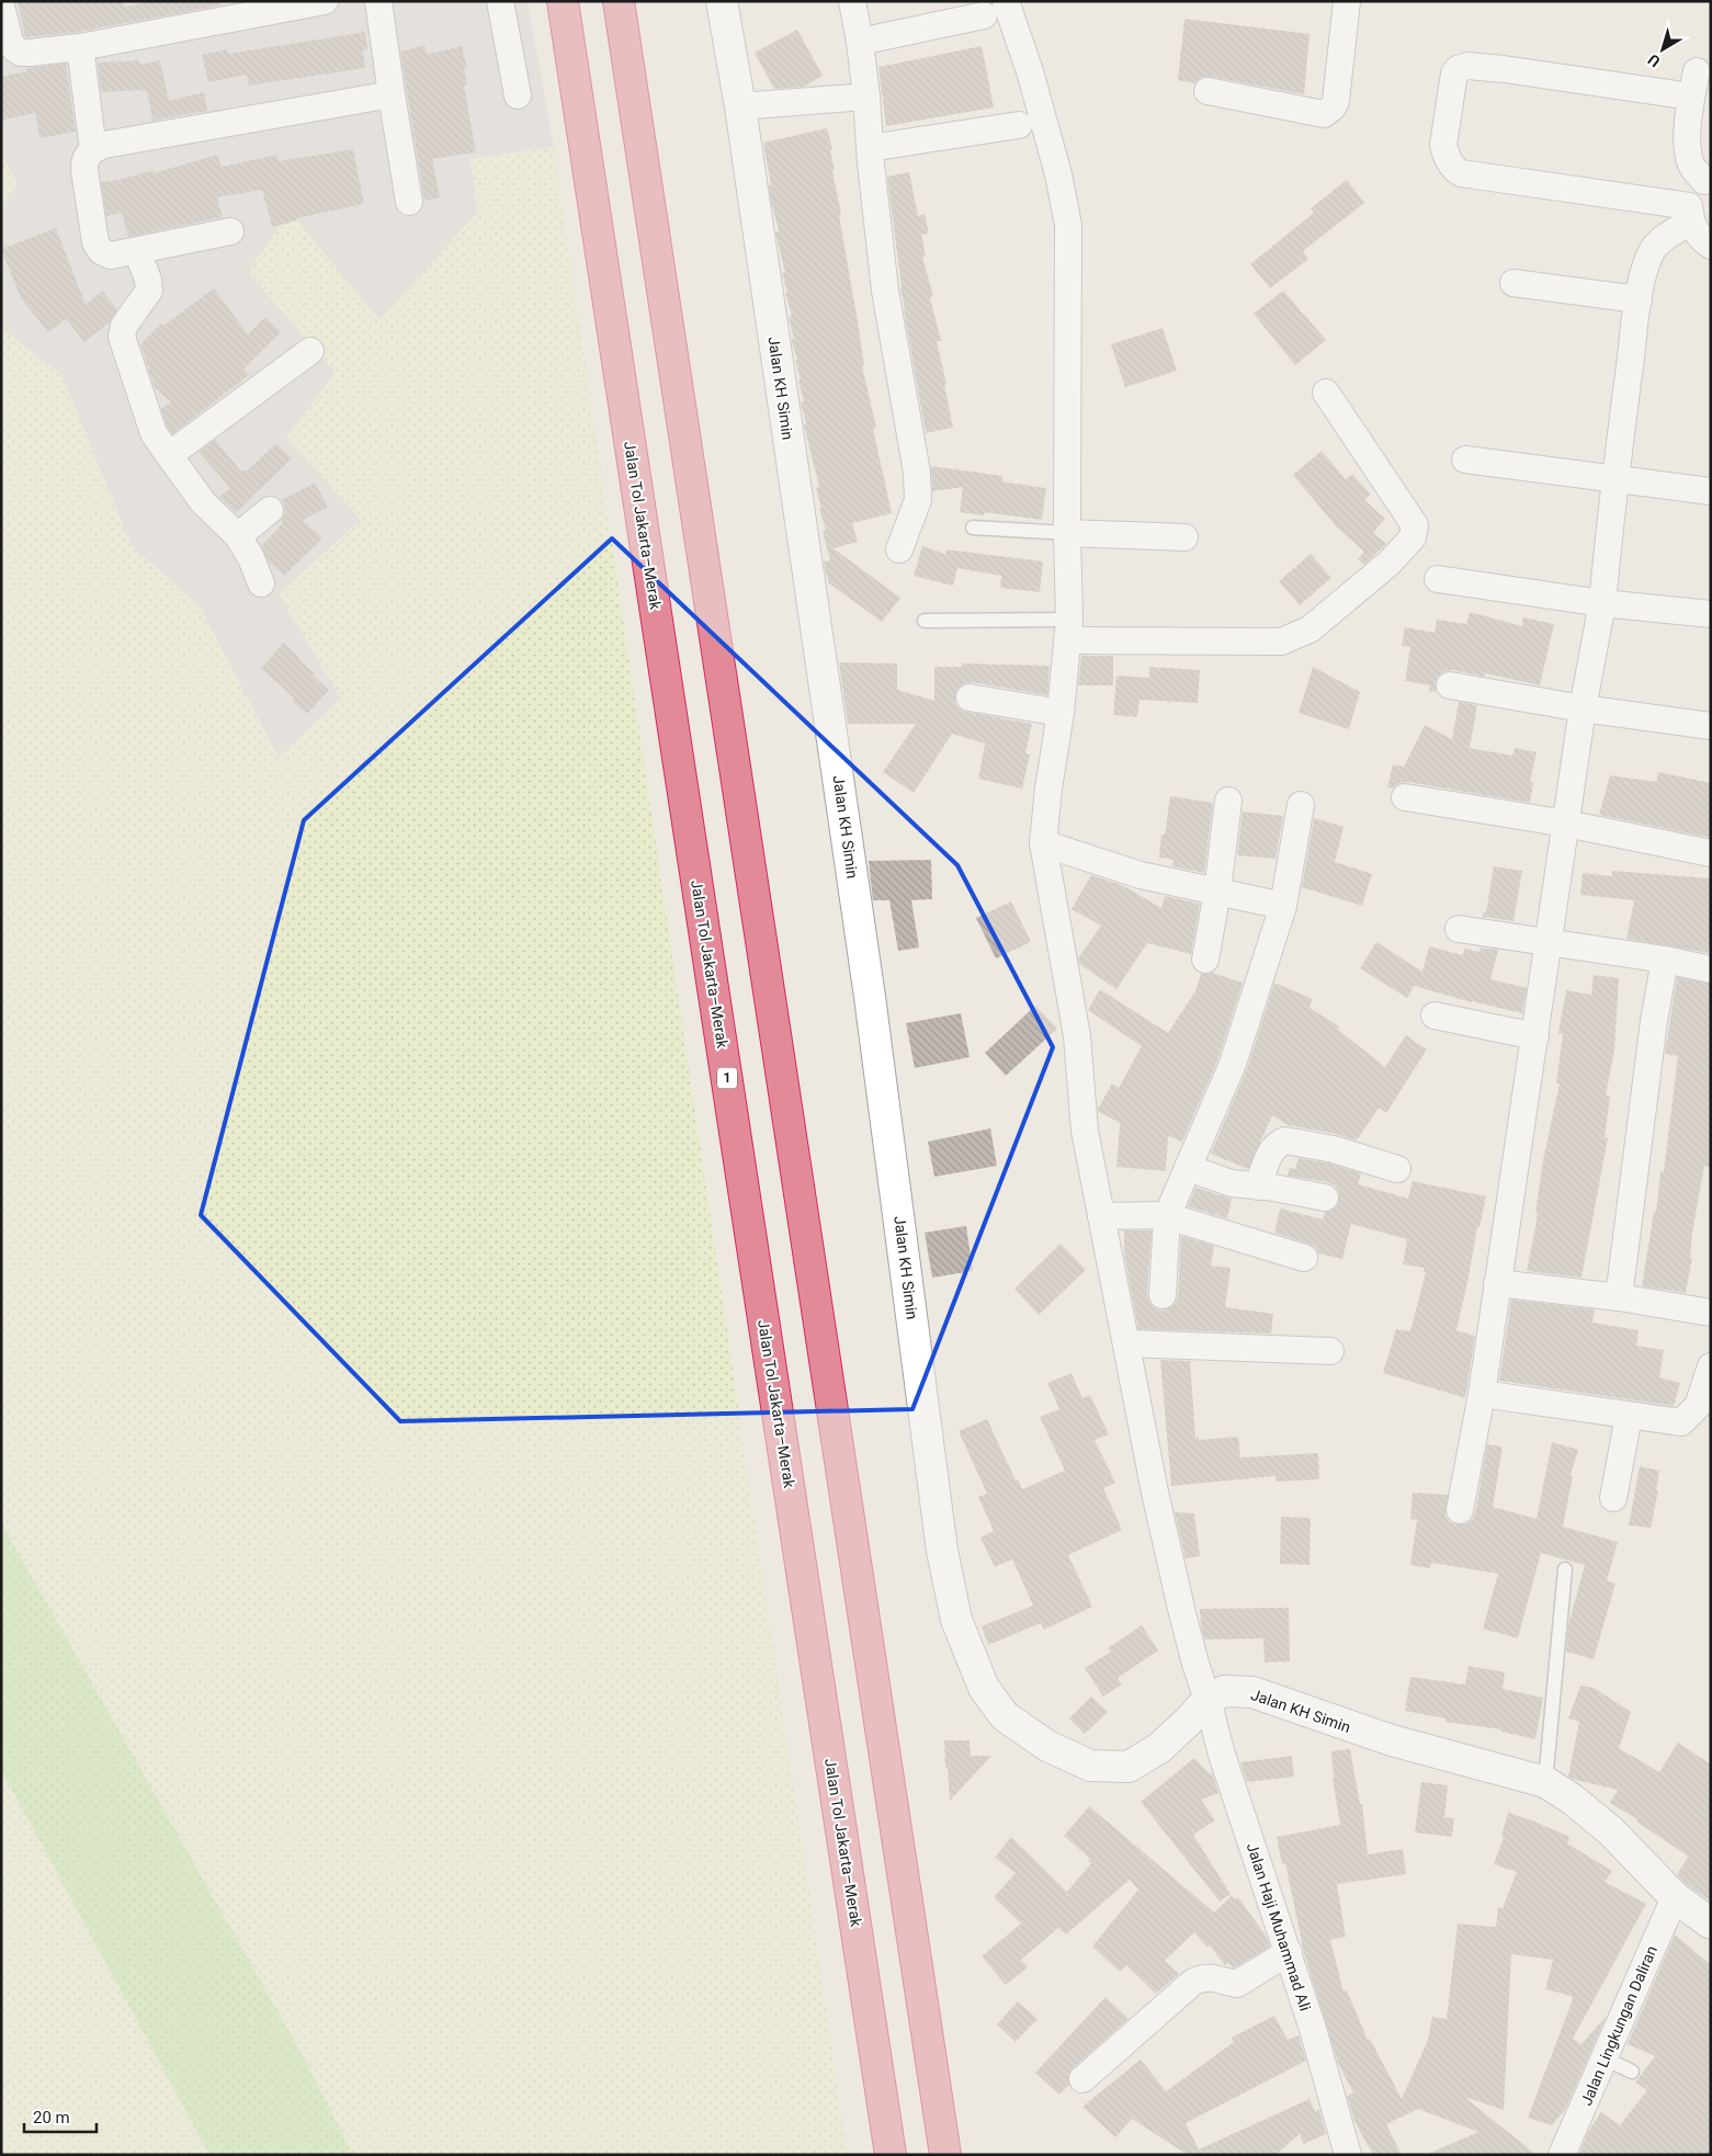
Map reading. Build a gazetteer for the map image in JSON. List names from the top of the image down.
{
  "streets": {
    "highway": ["Jalan Tol Jakarta–Merak", "1"],
    "street": ["Jalan KH Simin", "Jalan Haji Muhammad Ali", "Jalan Lingkungan Daliran"]
  },
  "crossings": [
    ["Jalan KH Simin", "Jalan Haji Muhammad Ali"],
    ["Jalan KH Simin", "Jalan Lingkungan Daliran"]
  ],
  "scale_bar": "20 m",
  "north": "bottom left"
}
